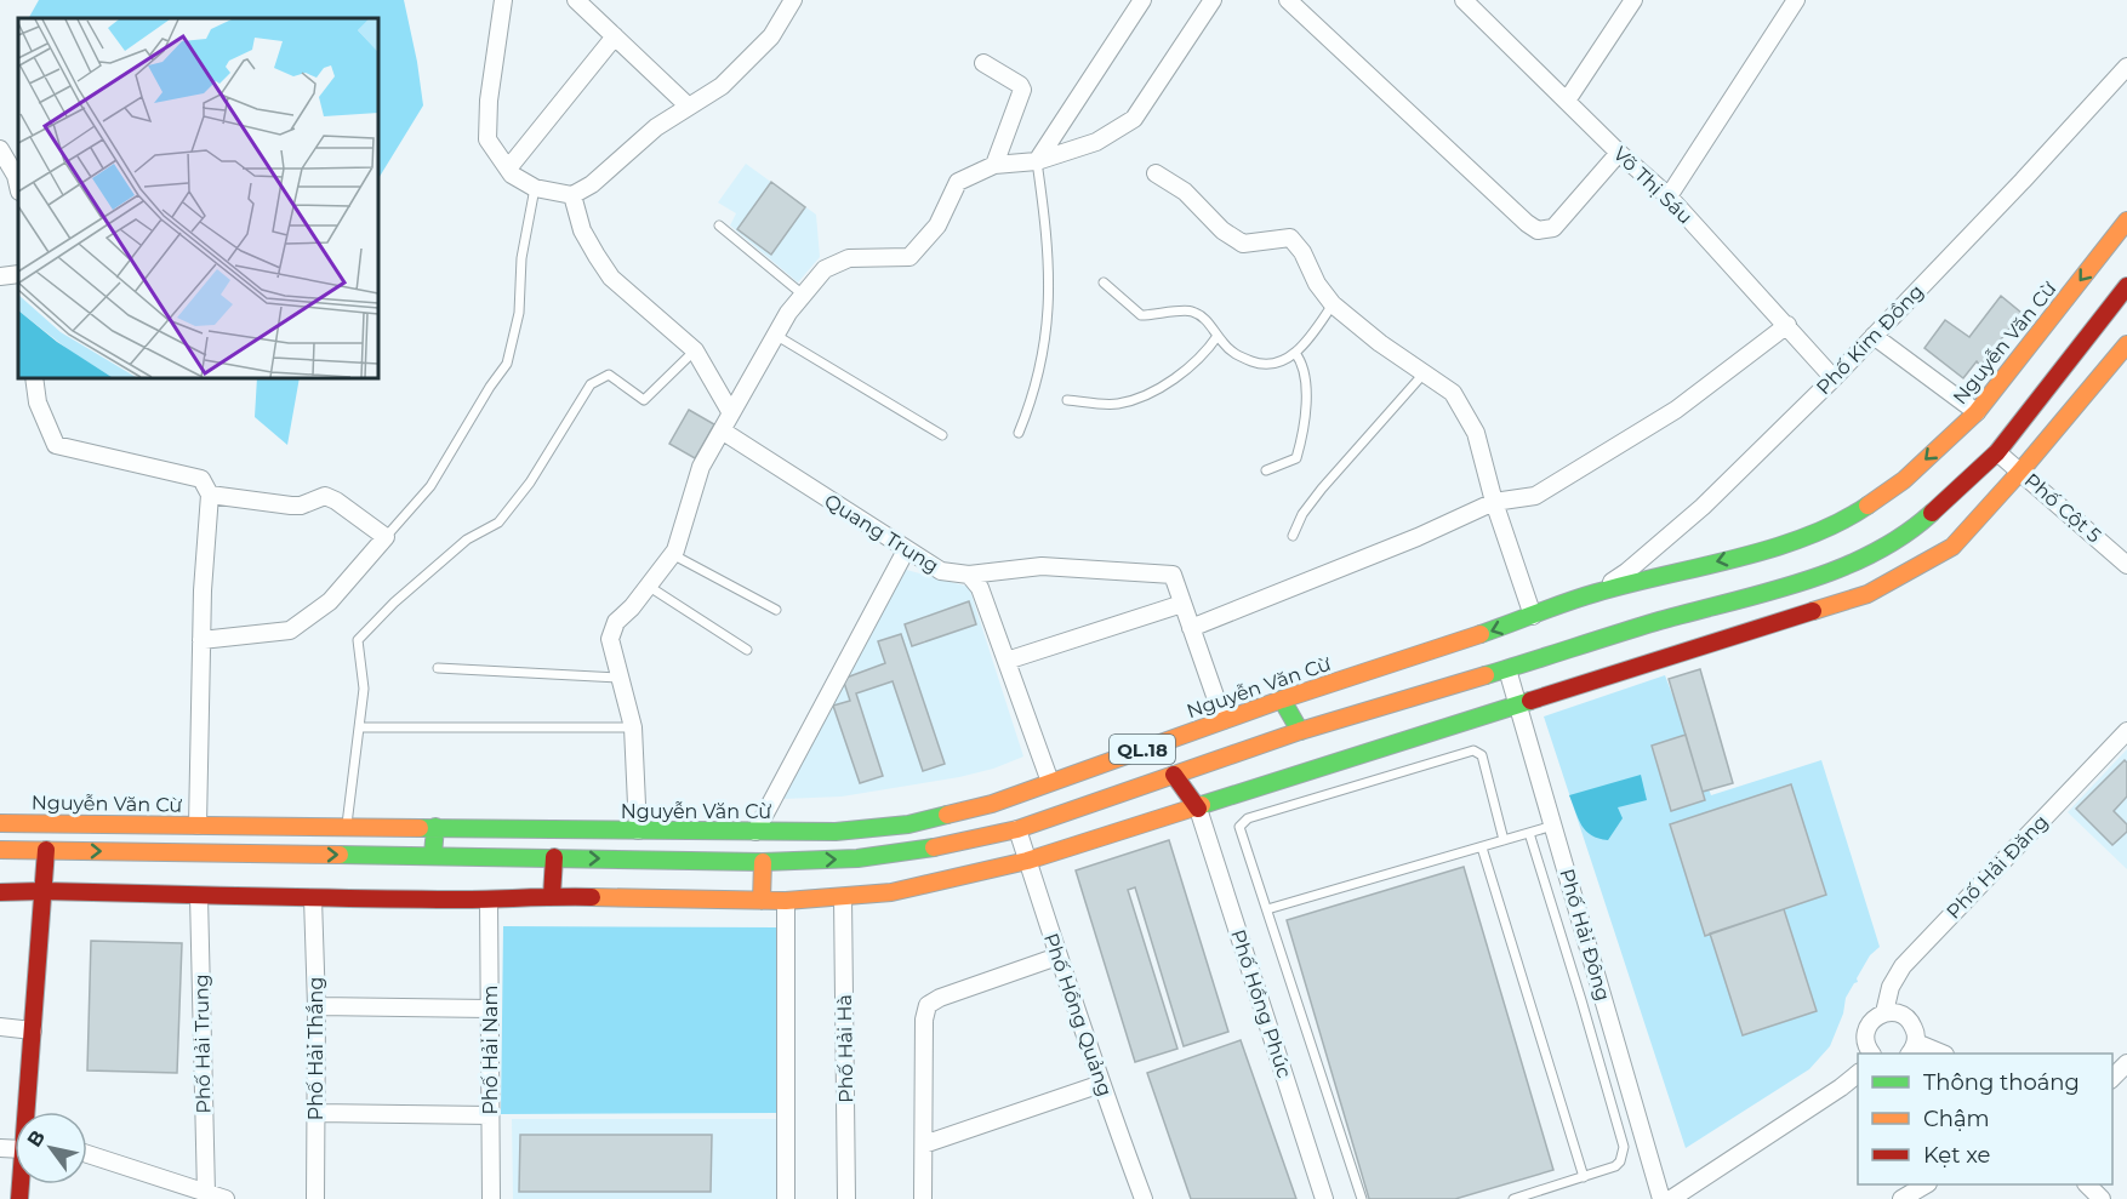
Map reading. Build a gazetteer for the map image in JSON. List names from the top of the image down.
{
  "streets": {
    "main road": ["Nguyễn Văn Cừ", "QL.18"],
    "street": [
      "Võ Thị Sáu",
      "Phố Kim Đồng",
      "Phố Cột 5",
      "Quang Trung",
      "Phố Hải Đăng",
      "Phố Hải Đông",
      "Phố Hồng Phúc",
      "Phố Hồng Quảng",
      "Phố Hải Trung",
      "Phố Hải Thắng",
      "Phố Hải Hà",
      "Phố Hải Nam"
    ]
  },
  "crossings": [
    ["Võ Thị Sáu", "Phố Kim Đồng"],
    ["Phố Kim Đồng", "Nguyễn Văn Cừ"],
    ["Phố Cột 5", "QL.18"],
    ["QL.18", "Phố Hải Đông"],
    ["QL.18", "Phố Hồng Quảng"]
  ],
  "legend": ["Thông thoáng", "Chậm", "Kẹt xe"],
  "north": "top left"
}
